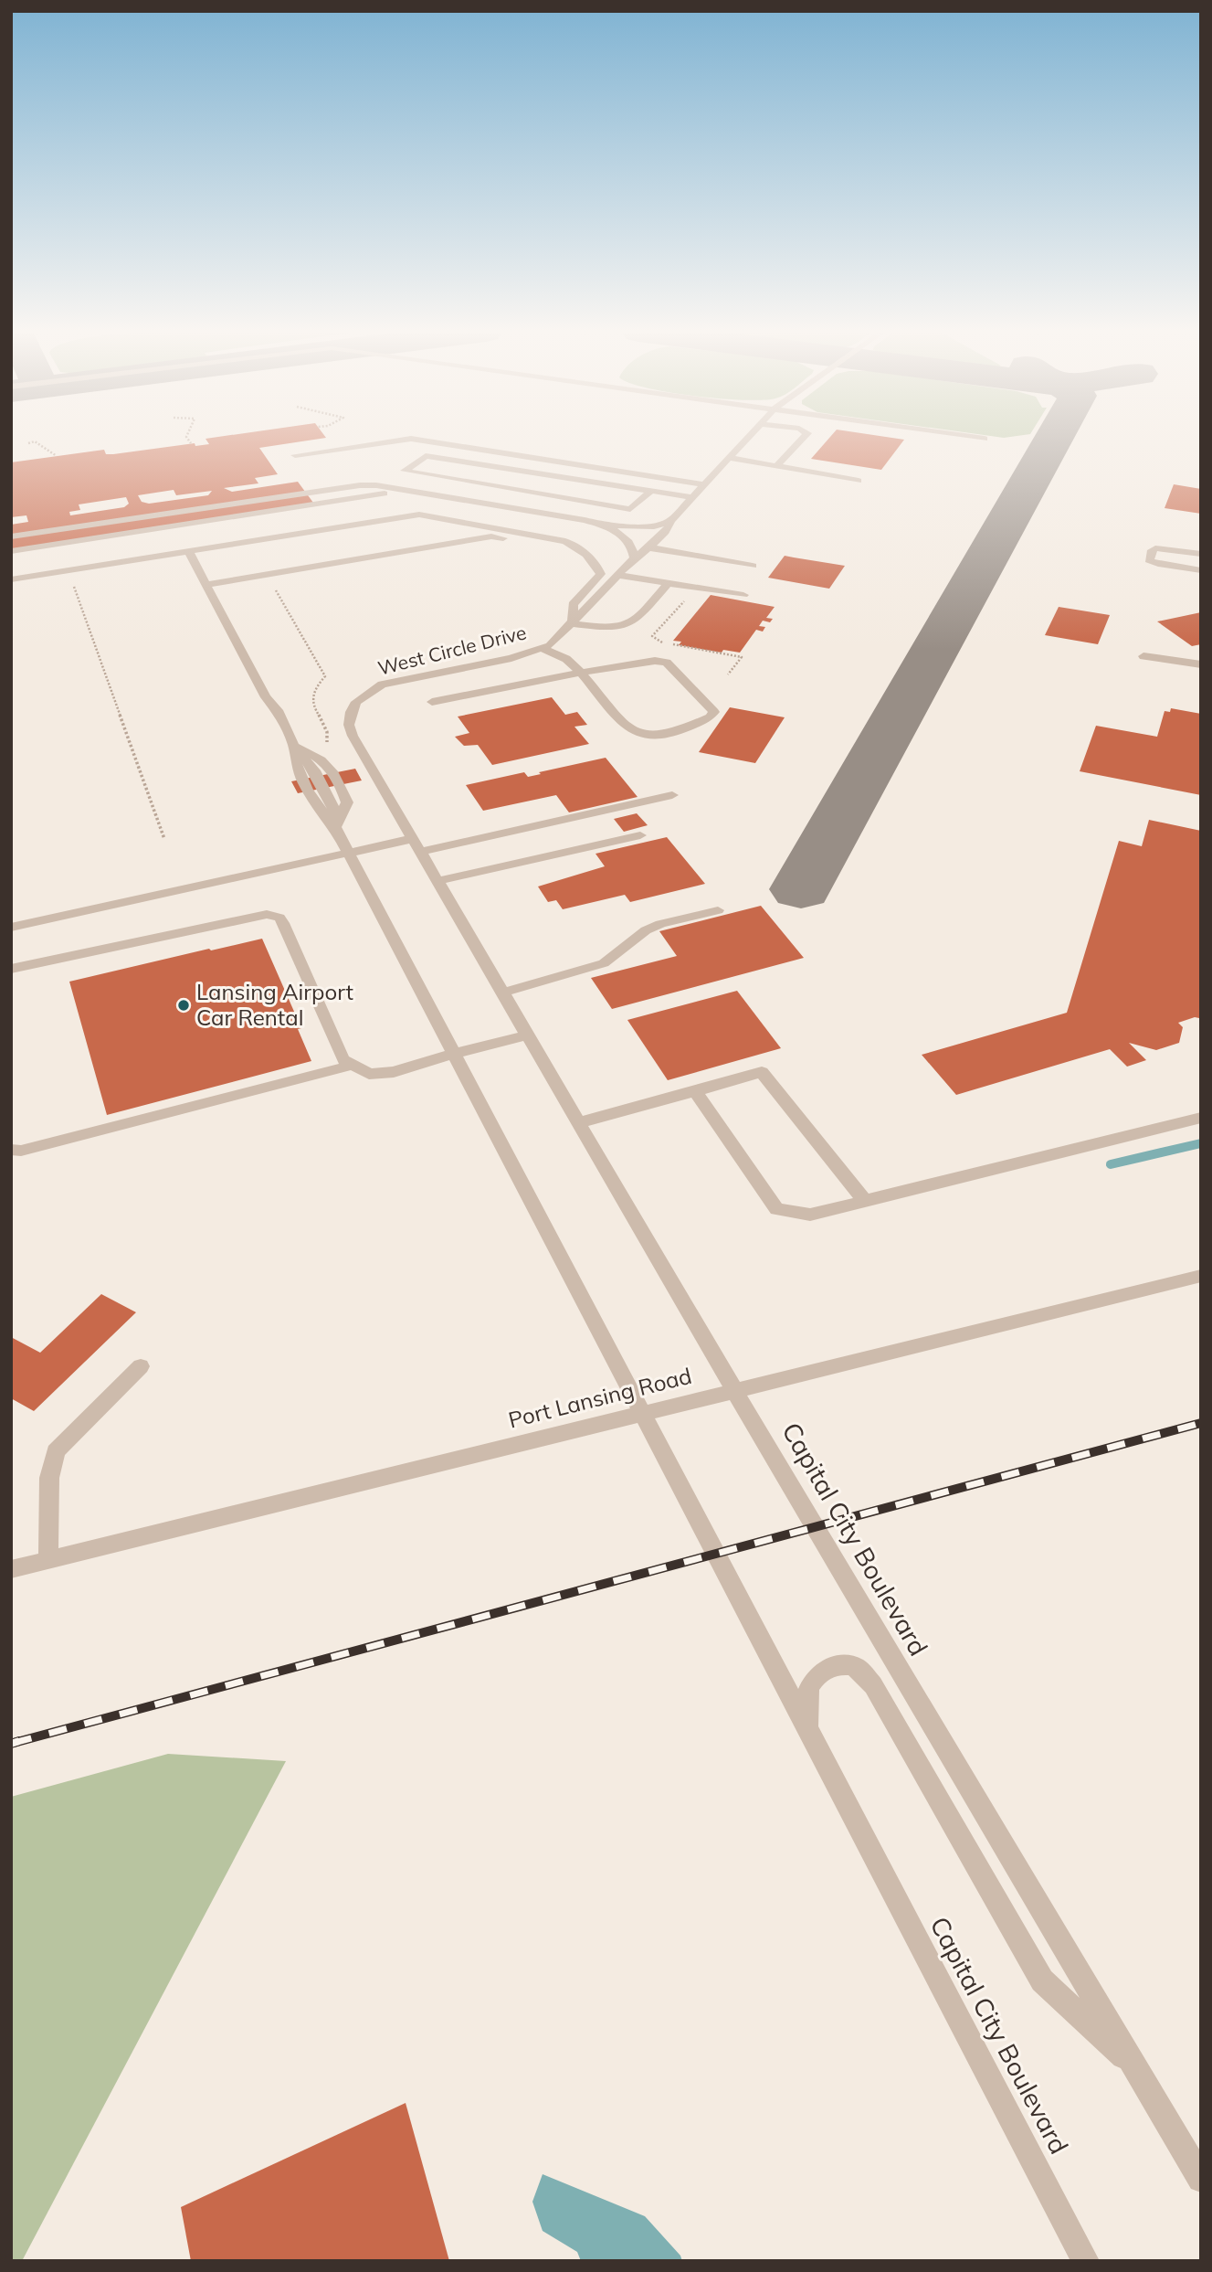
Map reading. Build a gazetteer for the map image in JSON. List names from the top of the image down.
{
  "streets": {
    "street": ["West Circle Drive", "Port Lansing Road", "Capital City Boulevard"]
  },
  "crossings": [
    ["West Circle Drive", "Capital City Boulevard"],
    ["Port Lansing Road", "Capital City Boulevard"]
  ],
  "places": ["Lansing Airport Car Rental"]
}
